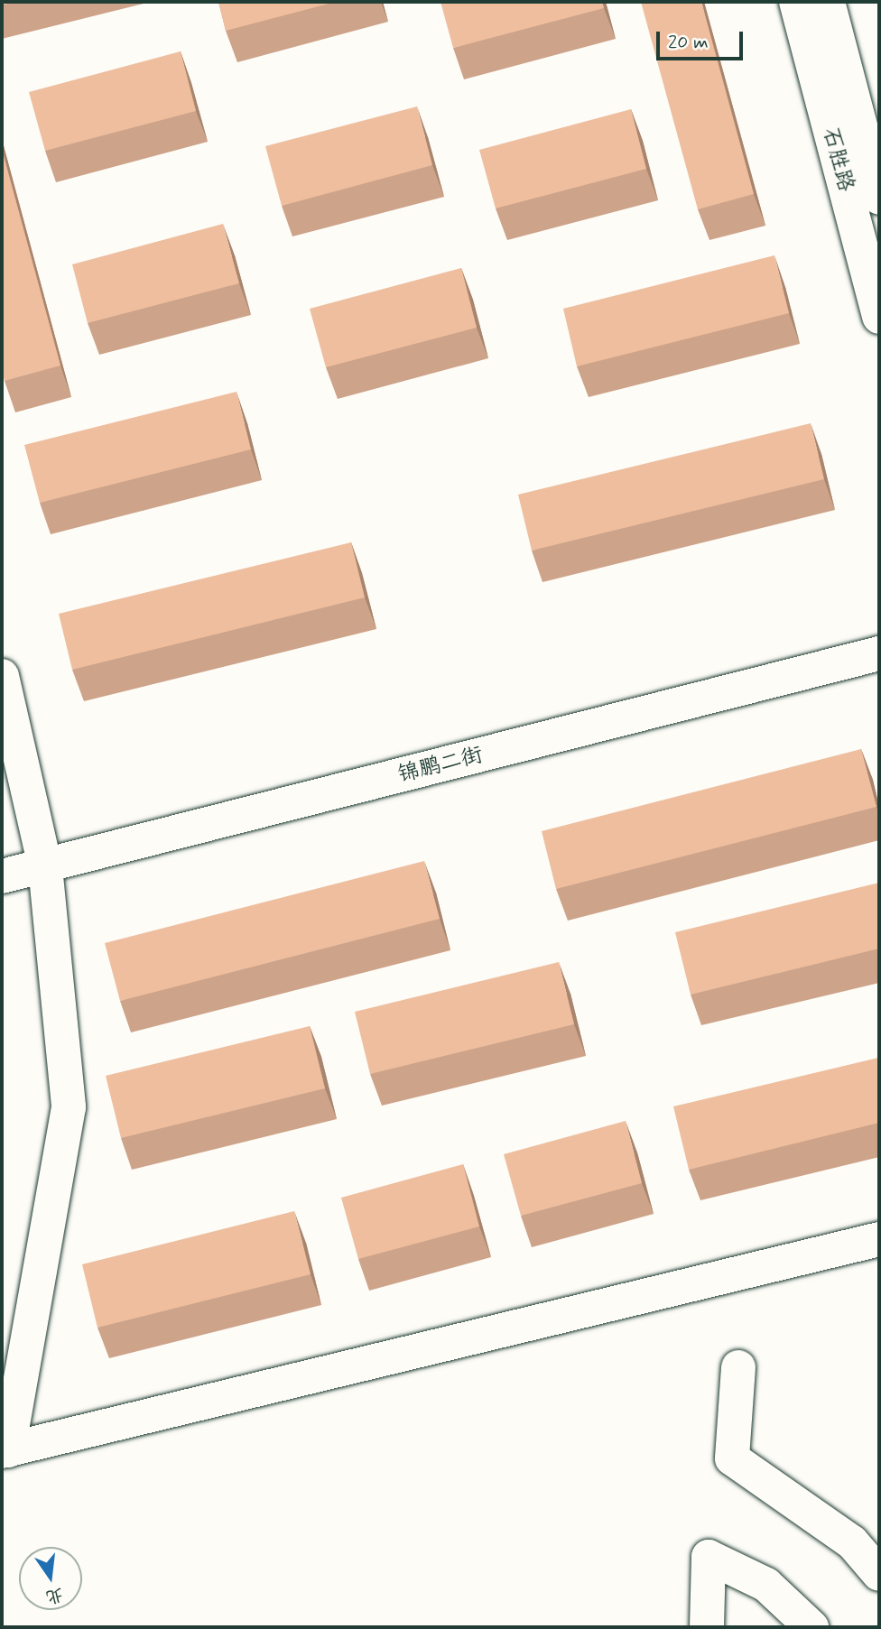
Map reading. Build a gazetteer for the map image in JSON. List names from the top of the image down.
{
  "streets": {
    "street": ["石胜路", "锦鹏二街"]
  },
  "scale_bar": "20 m",
  "north": "bottom"
}
